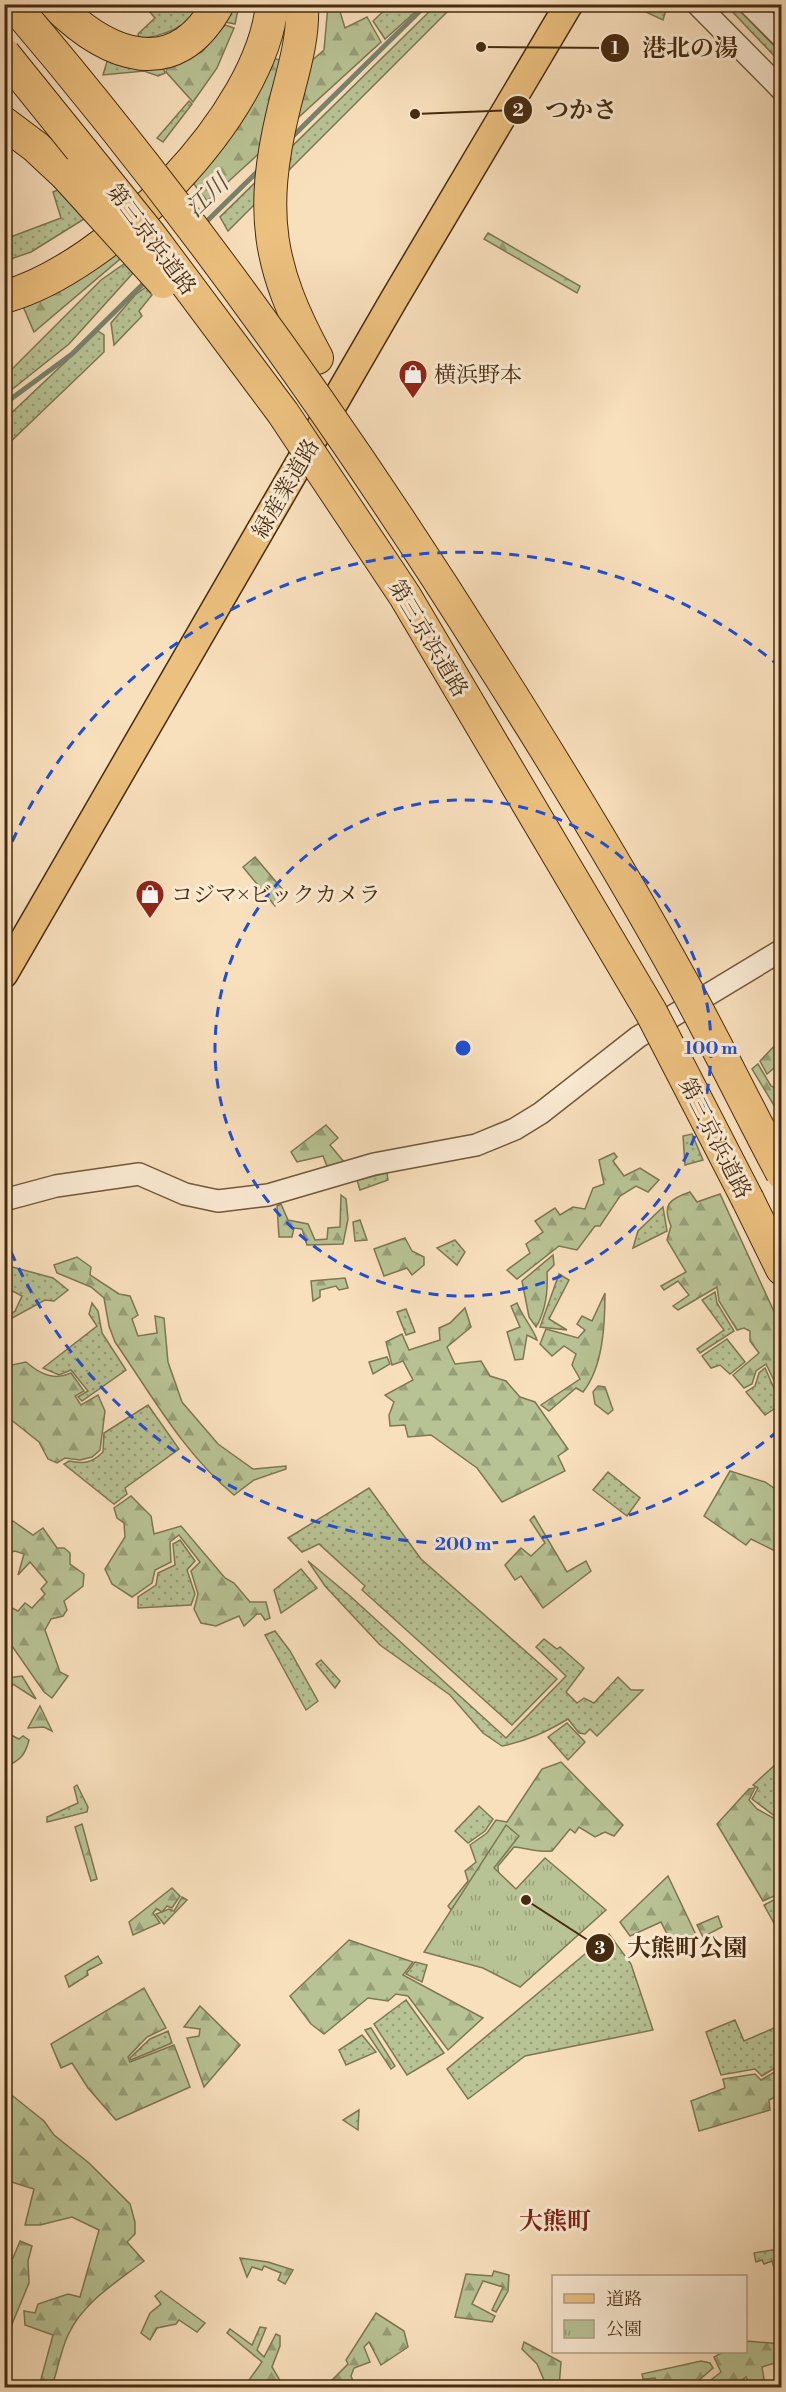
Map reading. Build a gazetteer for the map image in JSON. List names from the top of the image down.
{
  "streets": {
    "highway": ["第三京浜道路"],
    "main road": ["緑産業道路"]
  },
  "districts": ["大熊町"],
  "water": ["江川"],
  "places": {
    "other": ["港北の湯", "つかさ", "大熊町公園"],
    "shop": ["横浜野本", "コジマ×ビックカメラ"]
  },
  "legend": ["道路", "公園"],
  "rings": ["100 m", "200 m"]
}
